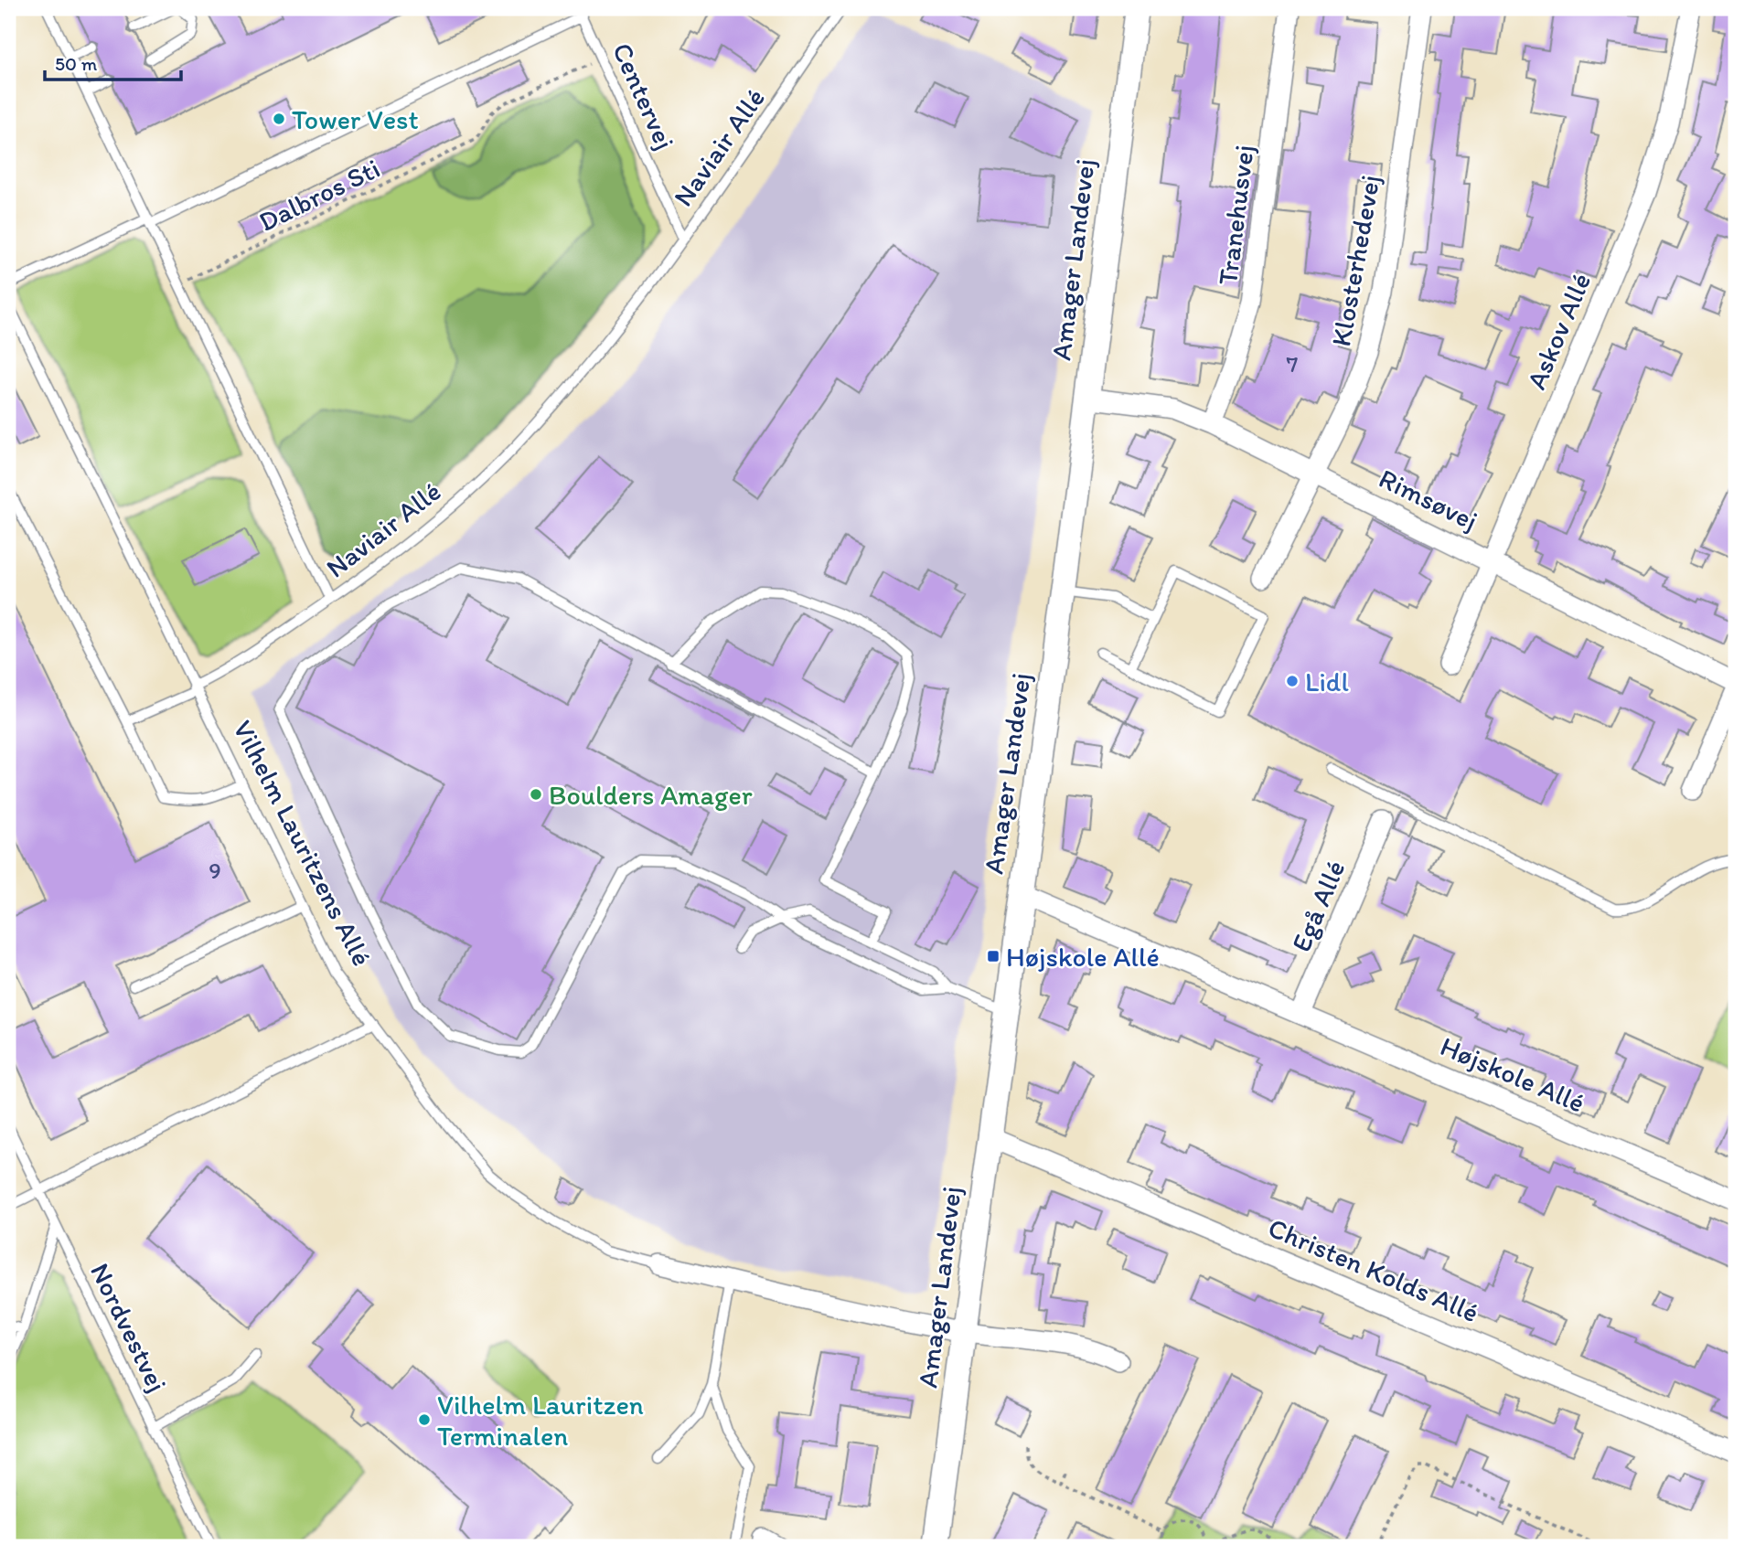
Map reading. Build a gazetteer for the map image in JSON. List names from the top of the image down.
{
  "streets": {
    "street": [
      "Tranehusvej",
      "Amager Landevej",
      "Klosterhedevej",
      "Askov Allé",
      "Rimsøvej",
      "Vilhelm Lauritzens Allé",
      "Egå Allé",
      "Højskole Allé",
      "Christen Kolds Allé"
    ],
    "lane": ["Centervej", "Naviair Allé", "Nordvestvej"],
    "path": ["Dalbros Sti"]
  },
  "crossings": [
    ["Centervej", "Naviair Allé"],
    ["Centervej", "Dalbros Sti"],
    ["Naviair Allé", "Dalbros Sti"],
    ["Tranehusvej", "Rimsøvej"],
    ["Amager Landevej", "Rimsøvej"],
    ["Amager Landevej", "Vilhelm Lauritzens Allé"],
    ["Amager Landevej", "Højskole Allé"],
    ["Amager Landevej", "Christen Kolds Allé"],
    ["Klosterhedevej", "Rimsøvej"],
    ["Askov Allé", "Rimsøvej"],
    ["Egå Allé", "Højskole Allé"]
  ],
  "places": {
    "other": [
      "Tower Vest",
      "Lidl",
      "Boulders Amager",
      "Vilhelm Lauritzen Terminalen"
    ],
    "transit": ["Højskole Allé"]
  },
  "house_numbers": ["7", "9"],
  "scale_bar": "50 m"
}
